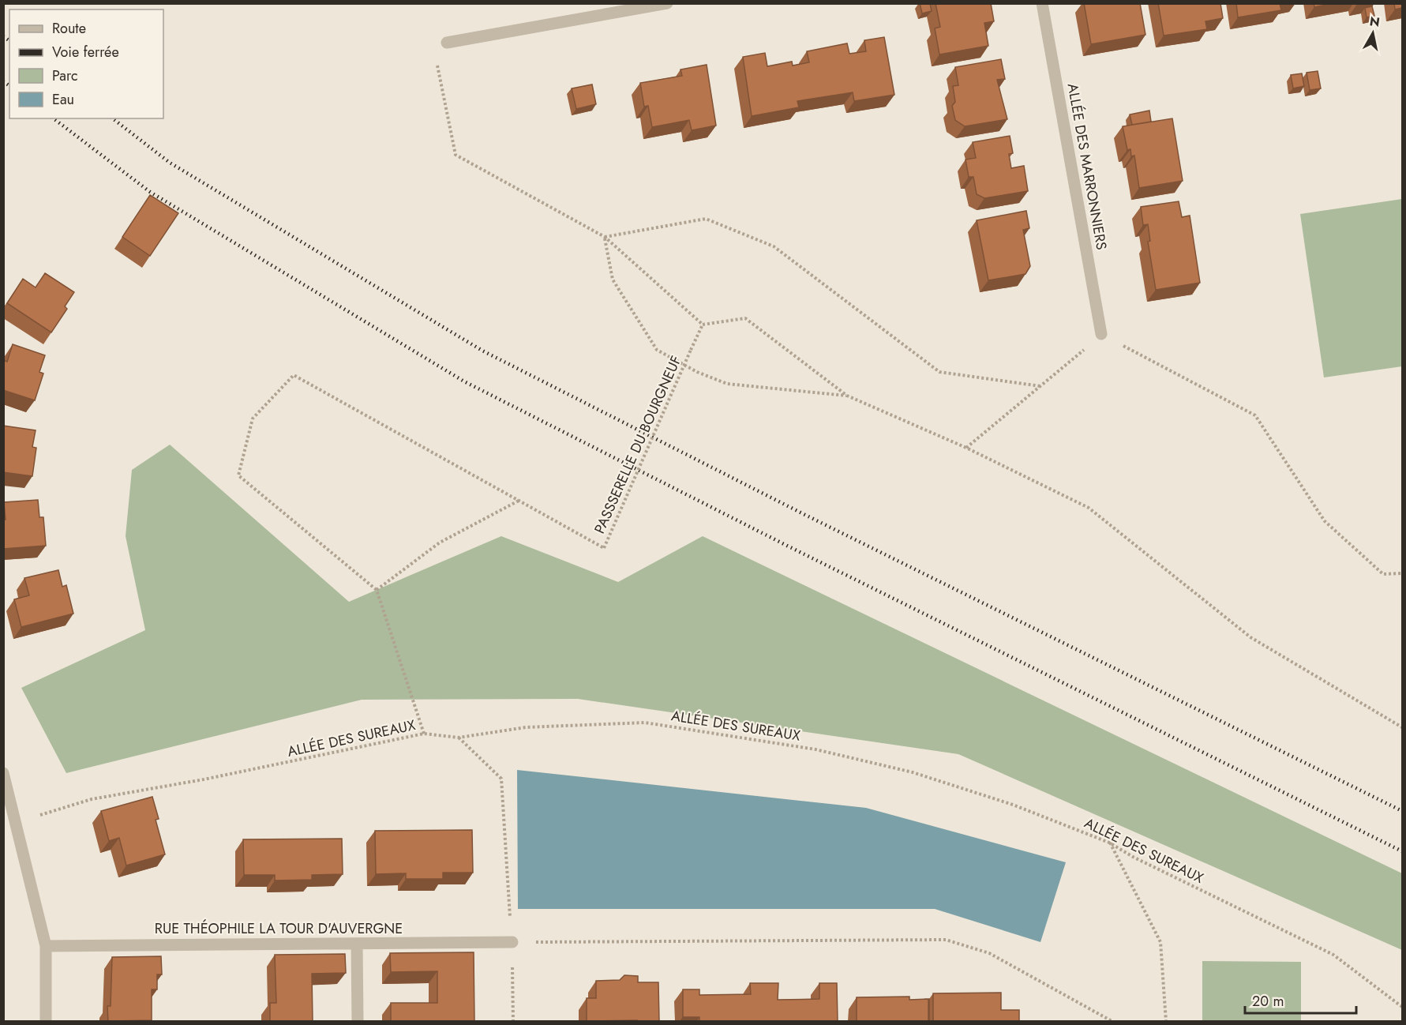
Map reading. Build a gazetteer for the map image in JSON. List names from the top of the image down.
{
  "streets": {
    "street": ["ALLÉE DES MARRONNIERS", "RUE THÉOPHILE LA TOUR D'AUVERGNE"],
    "path": ["PASSSERELLE DU BOURGNEUF", "ALLÉE DES SUREAUX"]
  },
  "legend": [
    "Route",
    "Voie ferrée",
    "Parc",
    "Eau"
  ],
  "scale_bar": "20 m",
  "north": "top"
}
